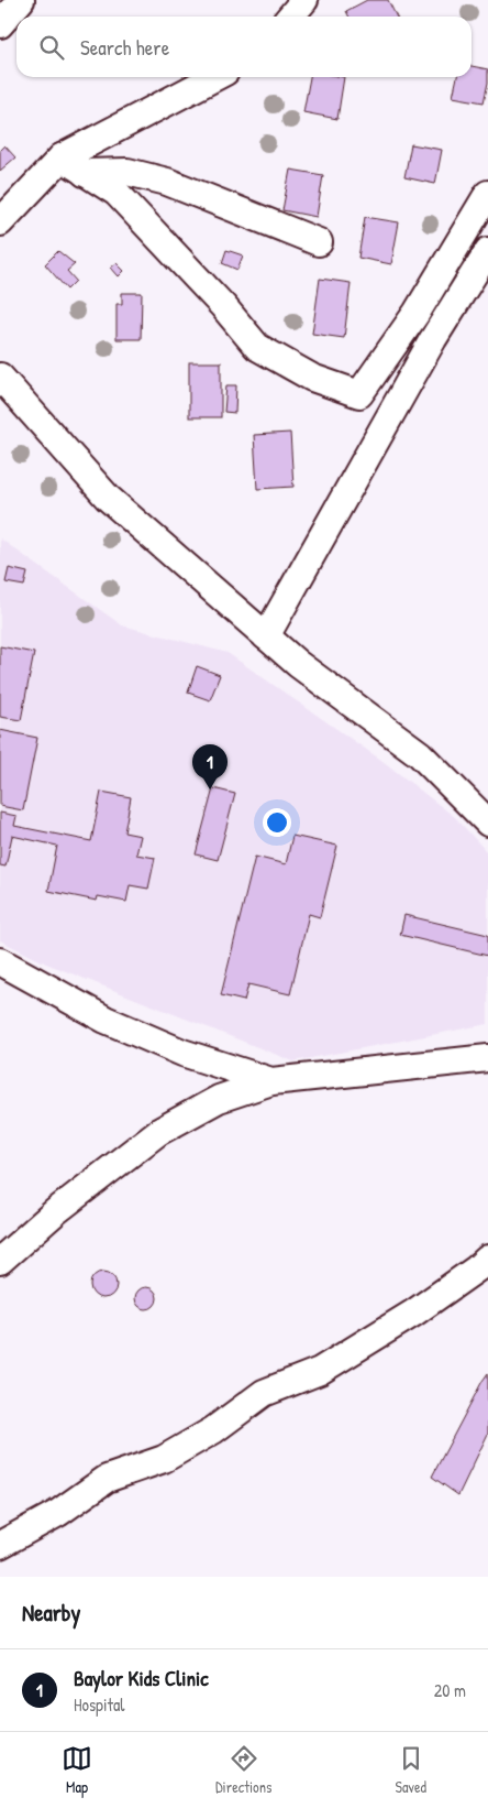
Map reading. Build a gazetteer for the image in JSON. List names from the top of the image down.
{
  "page": {
    "search": "Search here",
    "pins": "1",
    "heading": "Nearby",
    "list": [
      {
        "mark": "1",
        "name": "Baylor Kids Clinic",
        "note": "Hospital",
        "value": "20 m"
      }
    ],
    "nav": ["Map", "Directions", "Saved"]
  }
}
